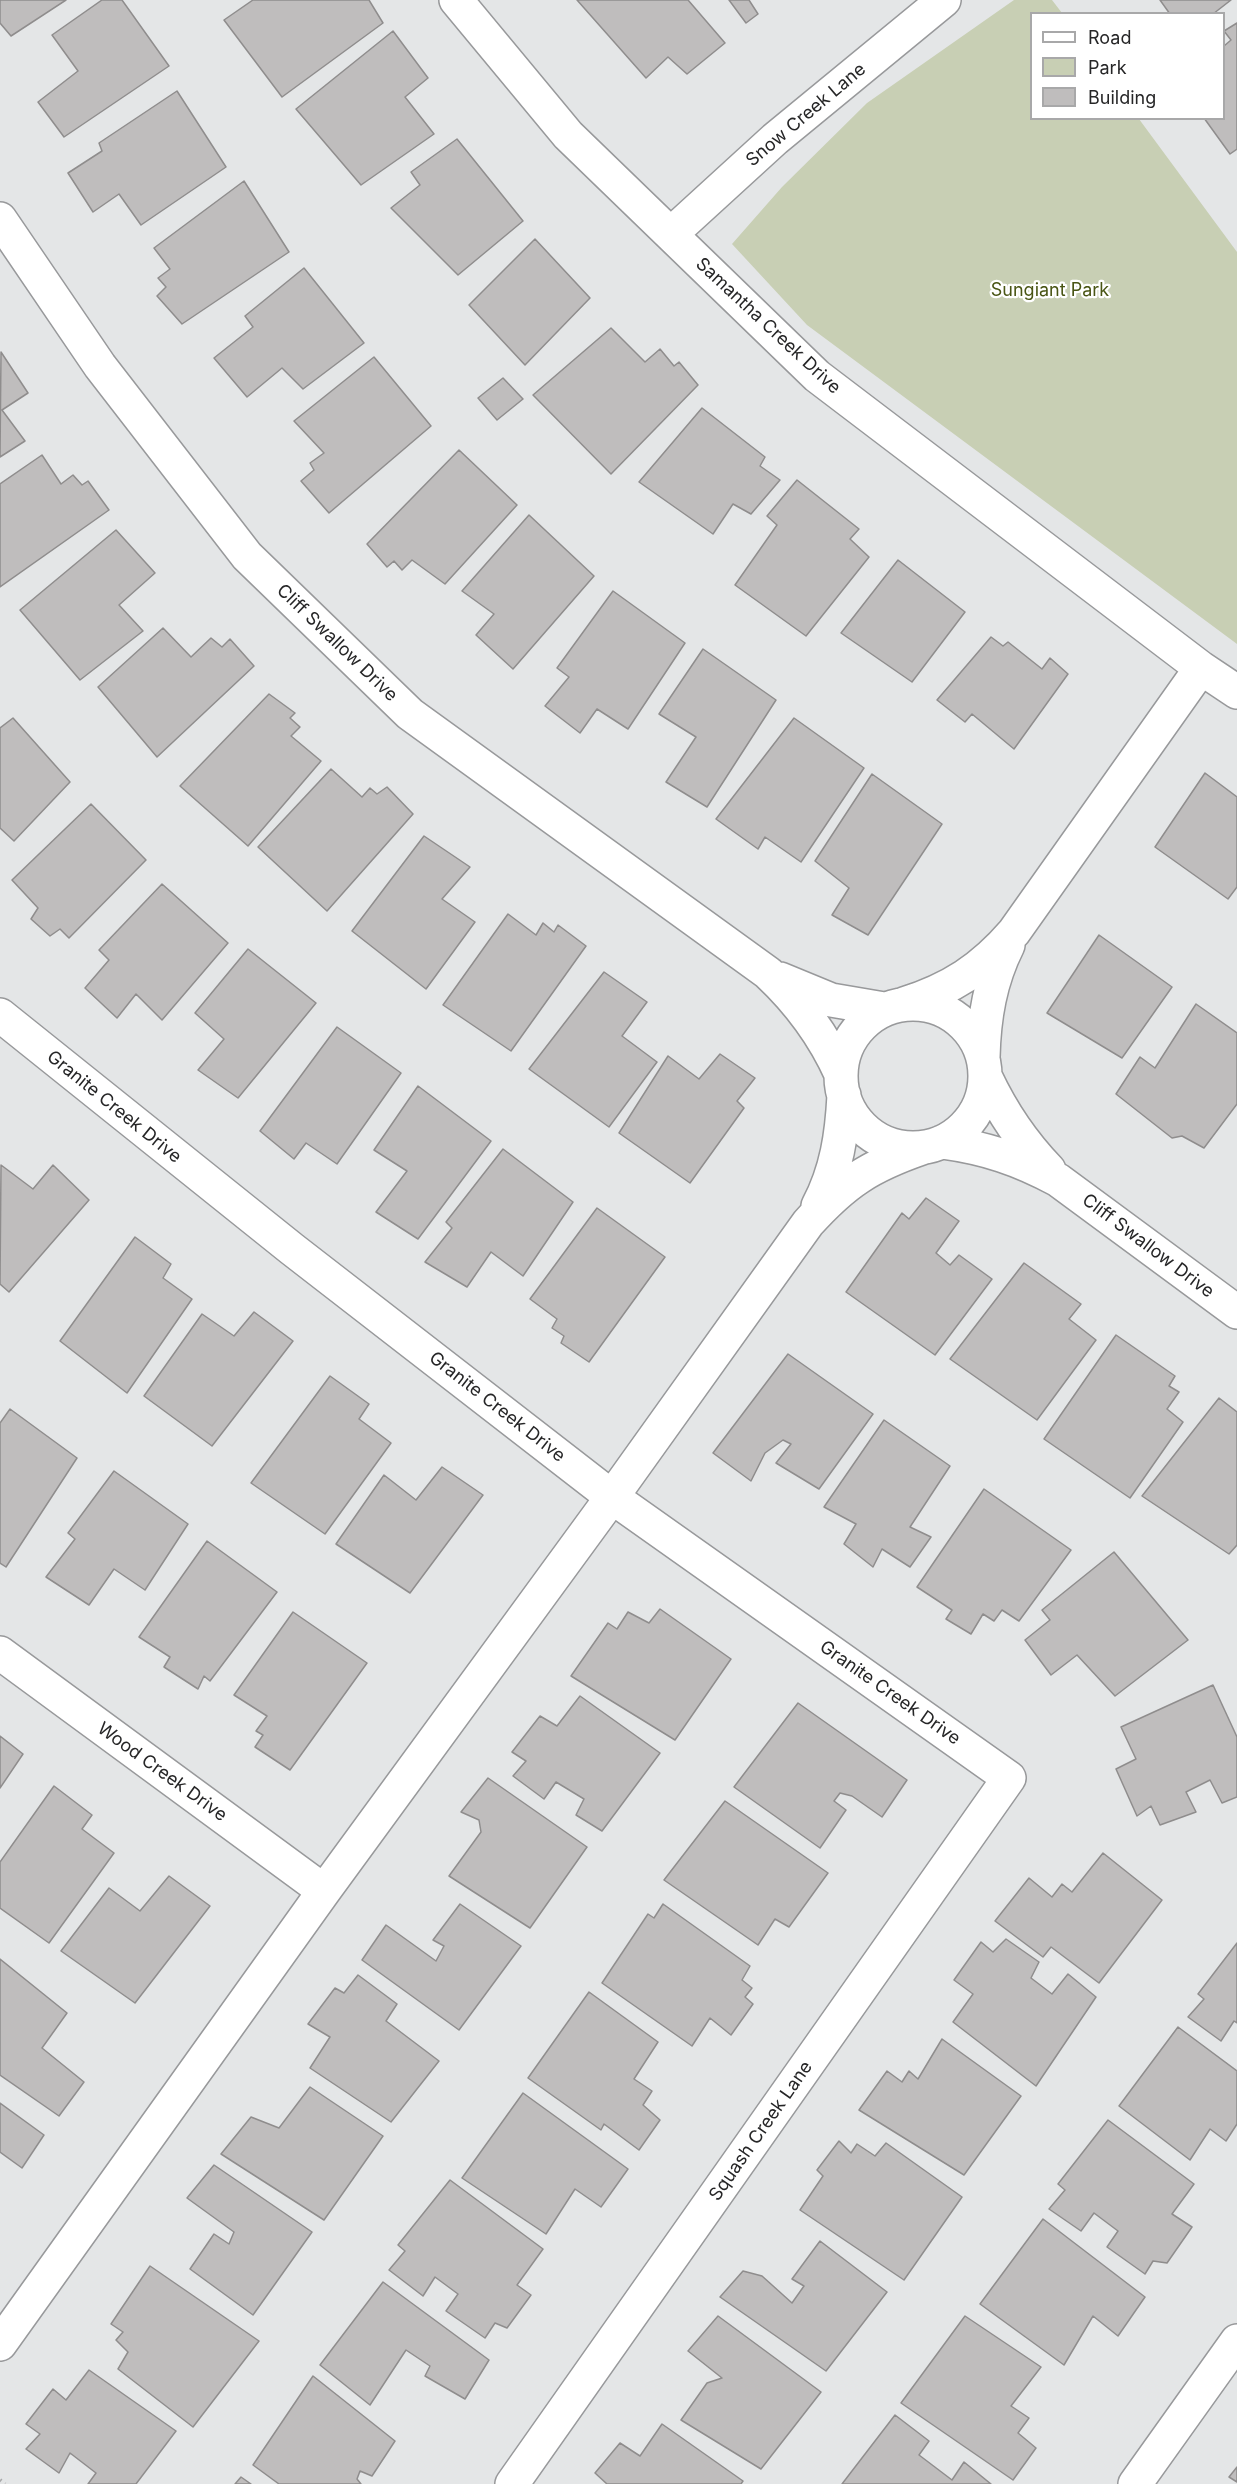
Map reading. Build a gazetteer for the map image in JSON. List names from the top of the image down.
{
  "streets": {
    "street": [
      "Snow Creek Lane",
      "Samantha Creek Drive",
      "Cliff Swallow Drive",
      "Granite Creek Drive",
      "Wood Creek Drive",
      "Squash Creek Lane"
    ]
  },
  "crossings": [
    ["Snow Creek Lane", "Samantha Creek Drive"],
    ["Granite Creek Drive", "Squash Creek Lane"]
  ],
  "parks": ["Sungiant Park"],
  "legend": ["Road", "Park", "Building"]
}
